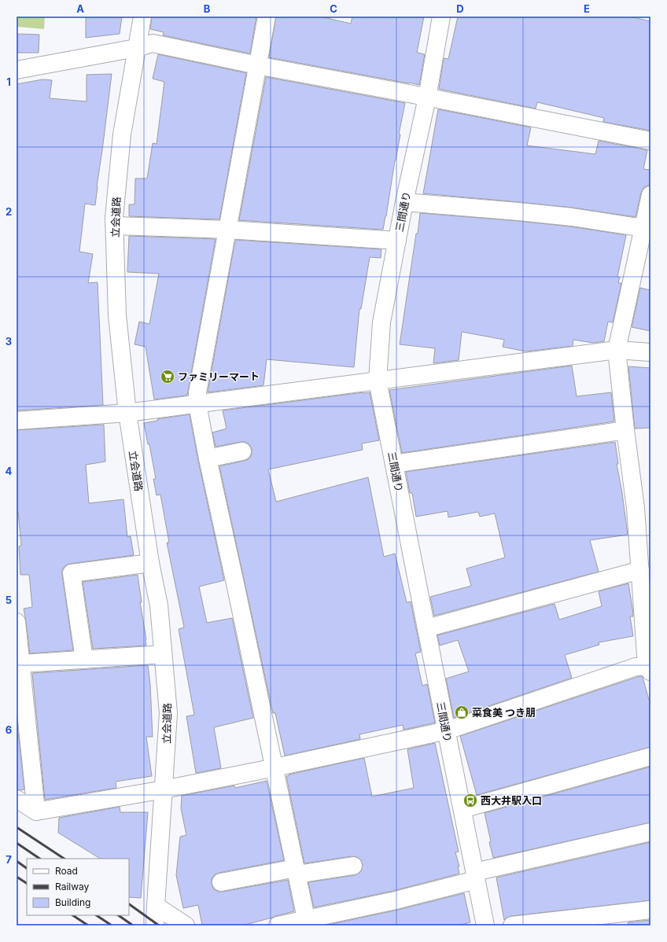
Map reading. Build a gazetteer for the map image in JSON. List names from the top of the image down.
{
  "streets": {
    "street": ["三間通り", "立会道路"]
  },
  "places": {
    "supermarket": ["ファミリーマート"],
    "shop": ["菜食美 つき朋"],
    "bus stop": ["西大井駅入口"]
  },
  "legend": ["Road", "Railway", "Building"],
  "grid": {
    "columns": [
      "A",
      "B",
      "C",
      "D",
      "E"
    ],
    "rows": [
      "1",
      "2",
      "3",
      "4",
      "5",
      "6",
      "7"
    ]
  }
}
